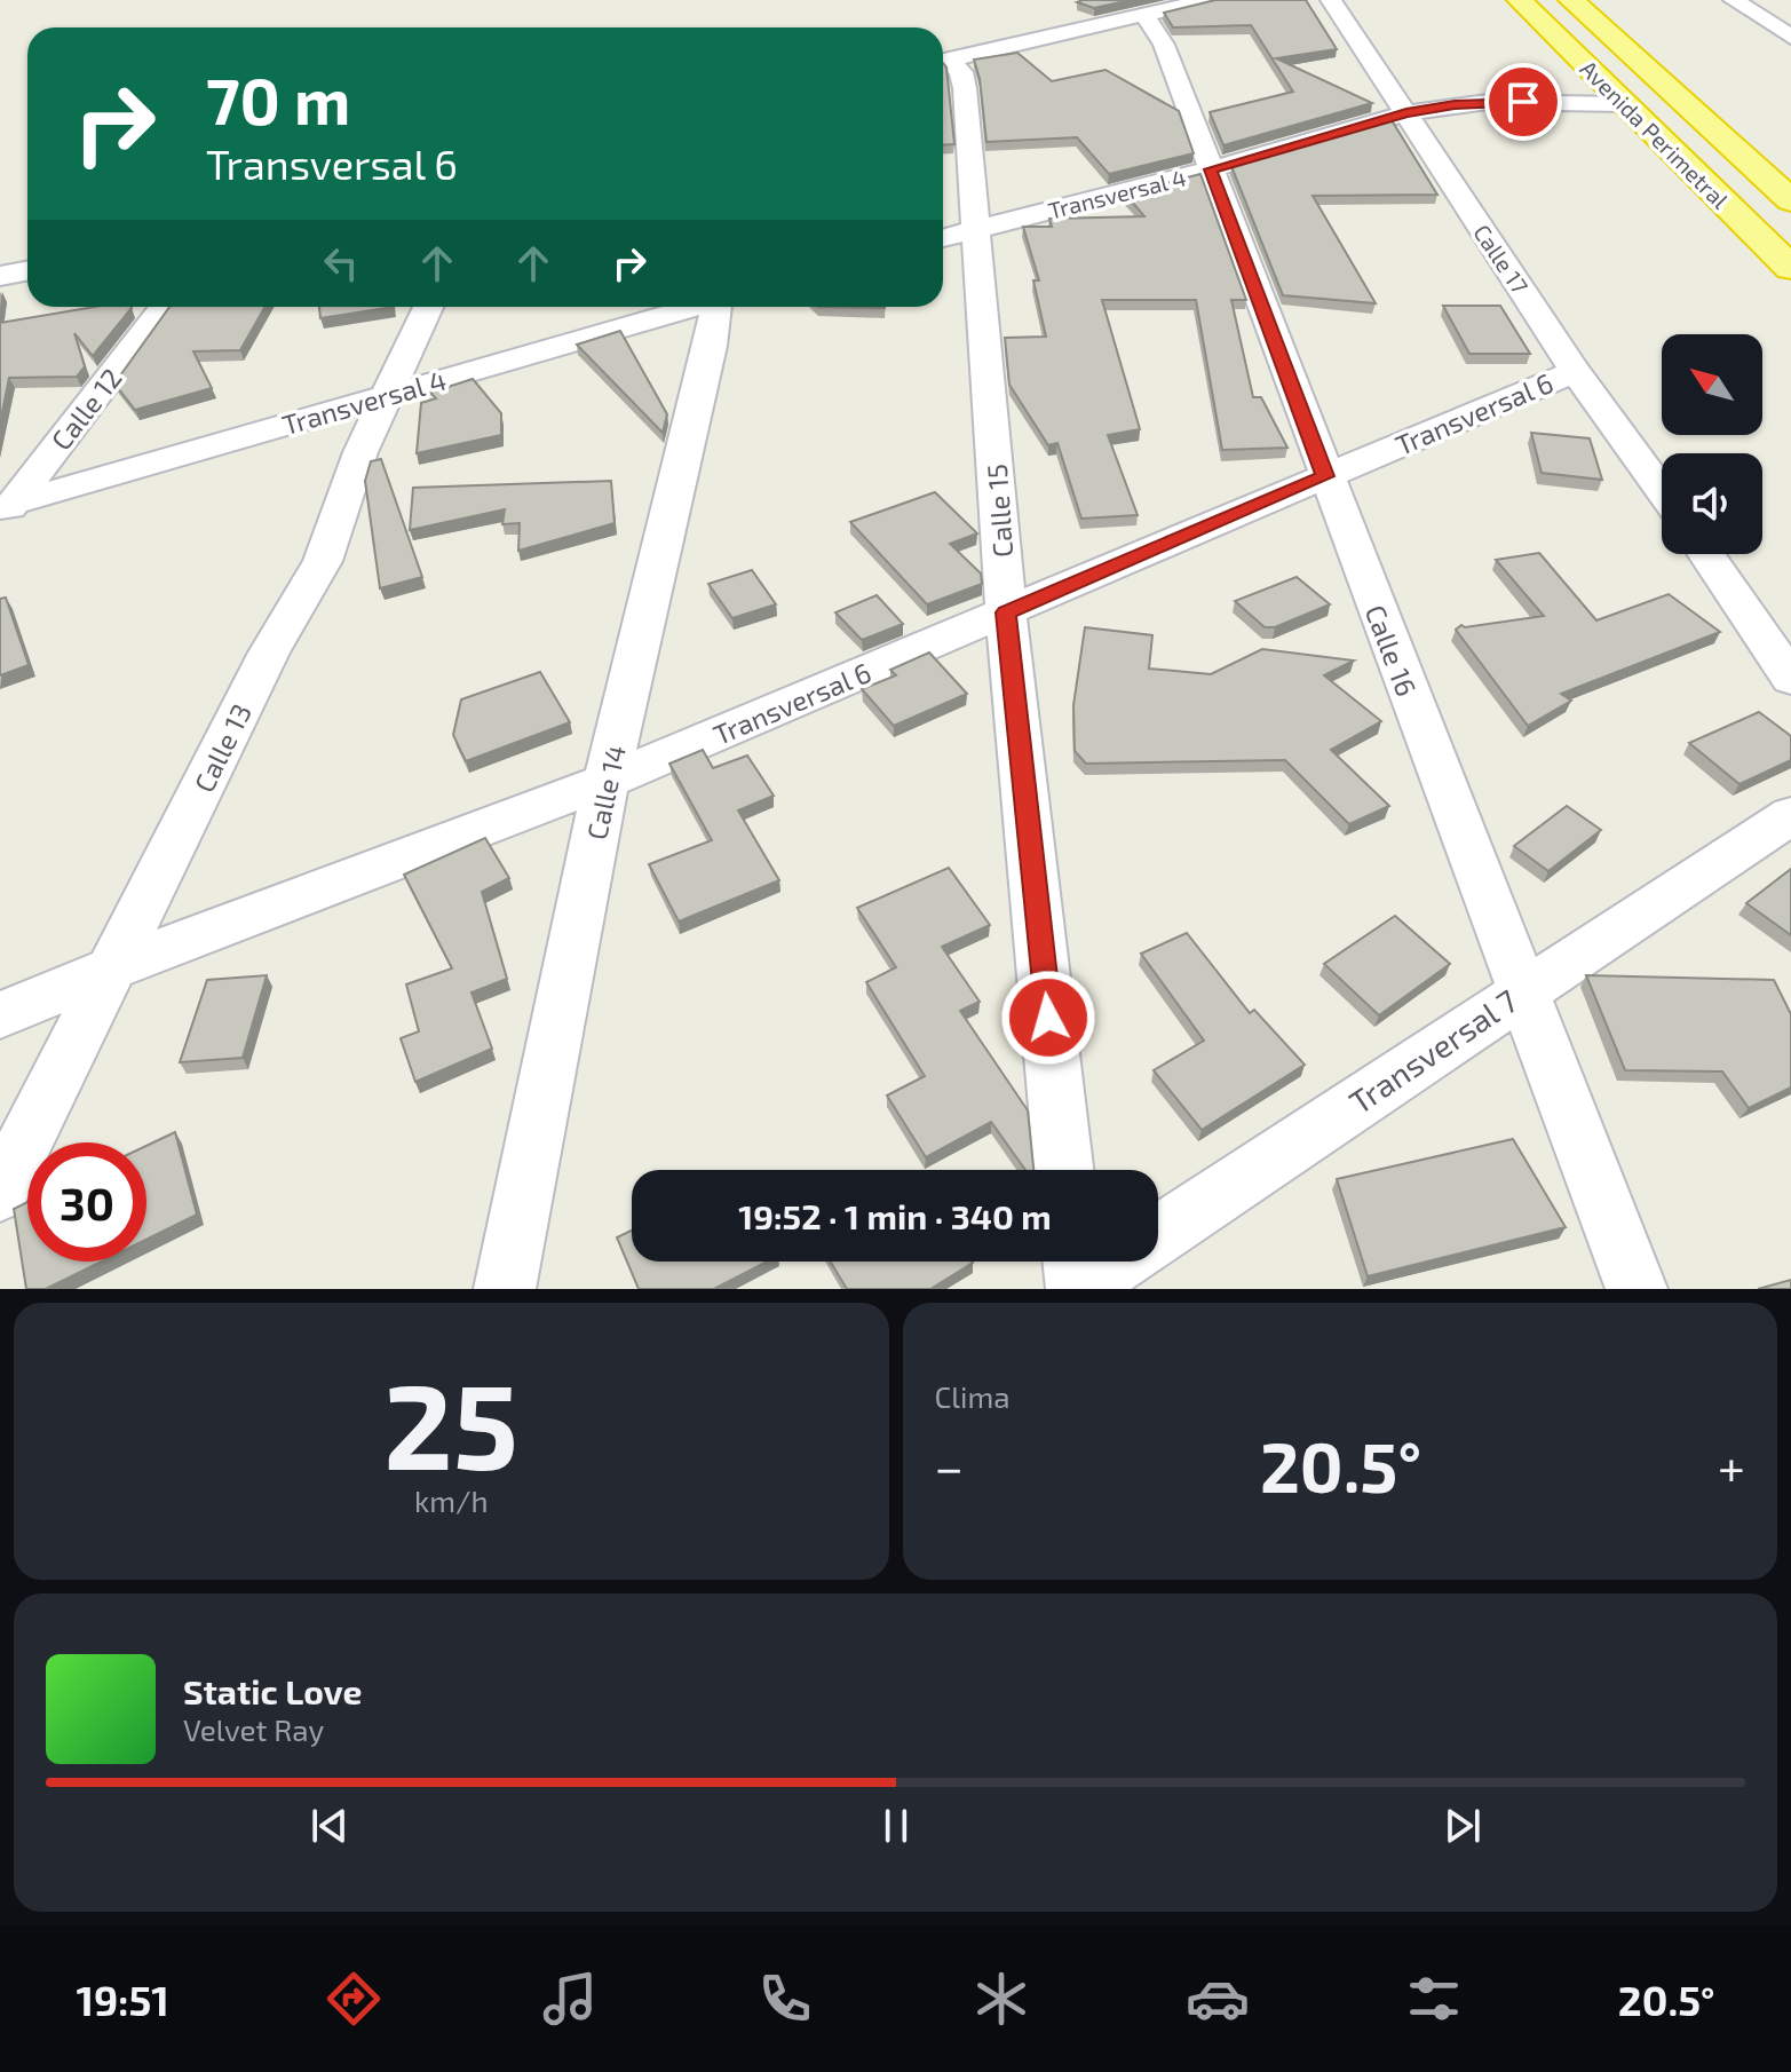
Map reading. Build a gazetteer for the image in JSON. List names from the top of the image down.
{
  "streets": {
    "highway": ["Avenida Perimetral"],
    "street": [
      "Transversal 4",
      "Calle 17",
      "Calle 12",
      "Transversal 6",
      "Calle 15",
      "Calle 16",
      "Calle 13",
      "Calle 14",
      "Transversal 7"
    ]
  },
  "crossings": [
    ["Avenida Perimetral", "Transversal 4"],
    ["Transversal 4", "Calle 17"],
    ["Transversal 4", "Calle 12"],
    ["Transversal 4", "Calle 15"],
    ["Transversal 4", "Calle 16"],
    ["Transversal 4", "Calle 13"],
    ["Calle 17", "Transversal 6"],
    ["Transversal 6", "Calle 15"],
    ["Transversal 6", "Calle 16"],
    ["Transversal 6", "Calle 13"],
    ["Transversal 6", "Calle 14"],
    ["Calle 16", "Transversal 7"]
  ],
  "north": "top left",
  "page": {
    "turn": ["70 m", "Transversal 6"],
    "limit": "30",
    "trip": "19:52 · 1 min · 340 m",
    "tile": [
      ["25", "km/h"],
      "Clima"
    ],
    "heat": ["−", "20.5°", "+"],
    "song": ["Static Love", "Velvet Ray"],
    "tabs": ["19:51", "20.5°"]
  }
}
